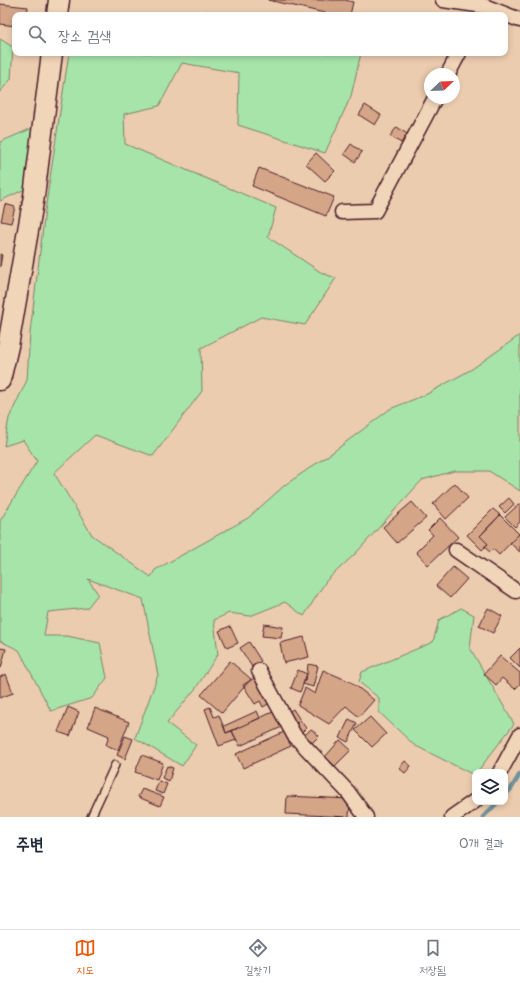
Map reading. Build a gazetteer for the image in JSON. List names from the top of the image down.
{
  "north": "top right",
  "page": {
    "search": "장소 검색",
    "heading": ["주변", "0개 결과"],
    "nav": ["지도", "길찾기", "저장됨"]
  }
}
